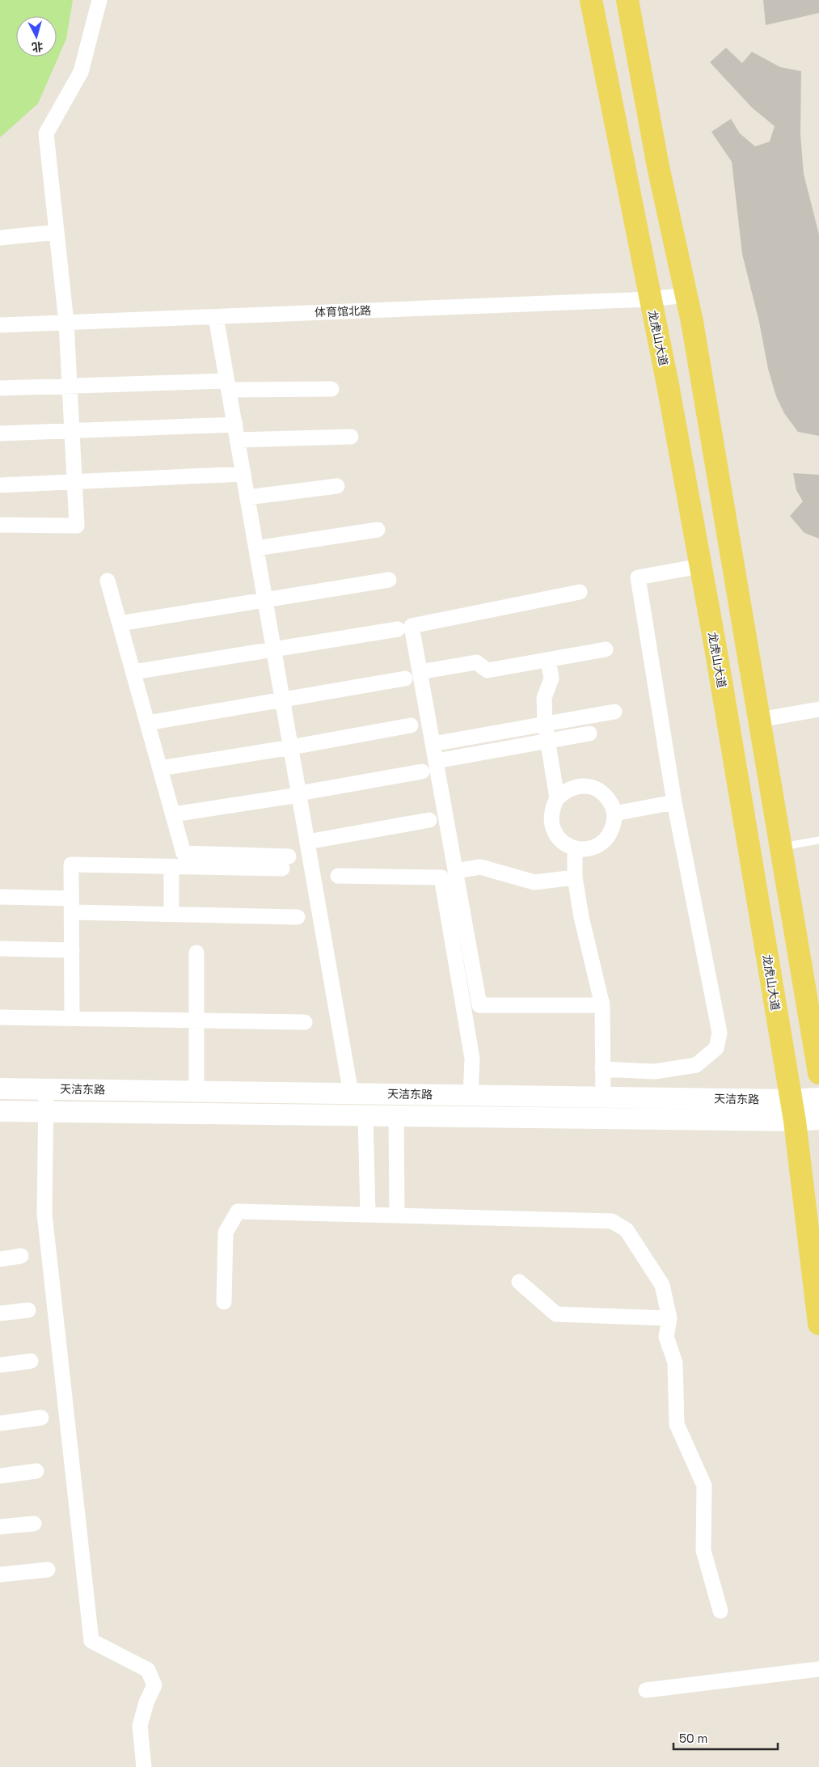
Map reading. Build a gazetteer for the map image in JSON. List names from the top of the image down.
{
  "streets": {
    "main road": ["龙虎山大道", "天洁东路"],
    "street": ["体育馆北路"]
  },
  "crossings": [
    ["体育馆北路", "龙虎山大道"],
    ["龙虎山大道", "天洁东路"]
  ],
  "scale_bar": "50 m",
  "north": "bottom"
}
